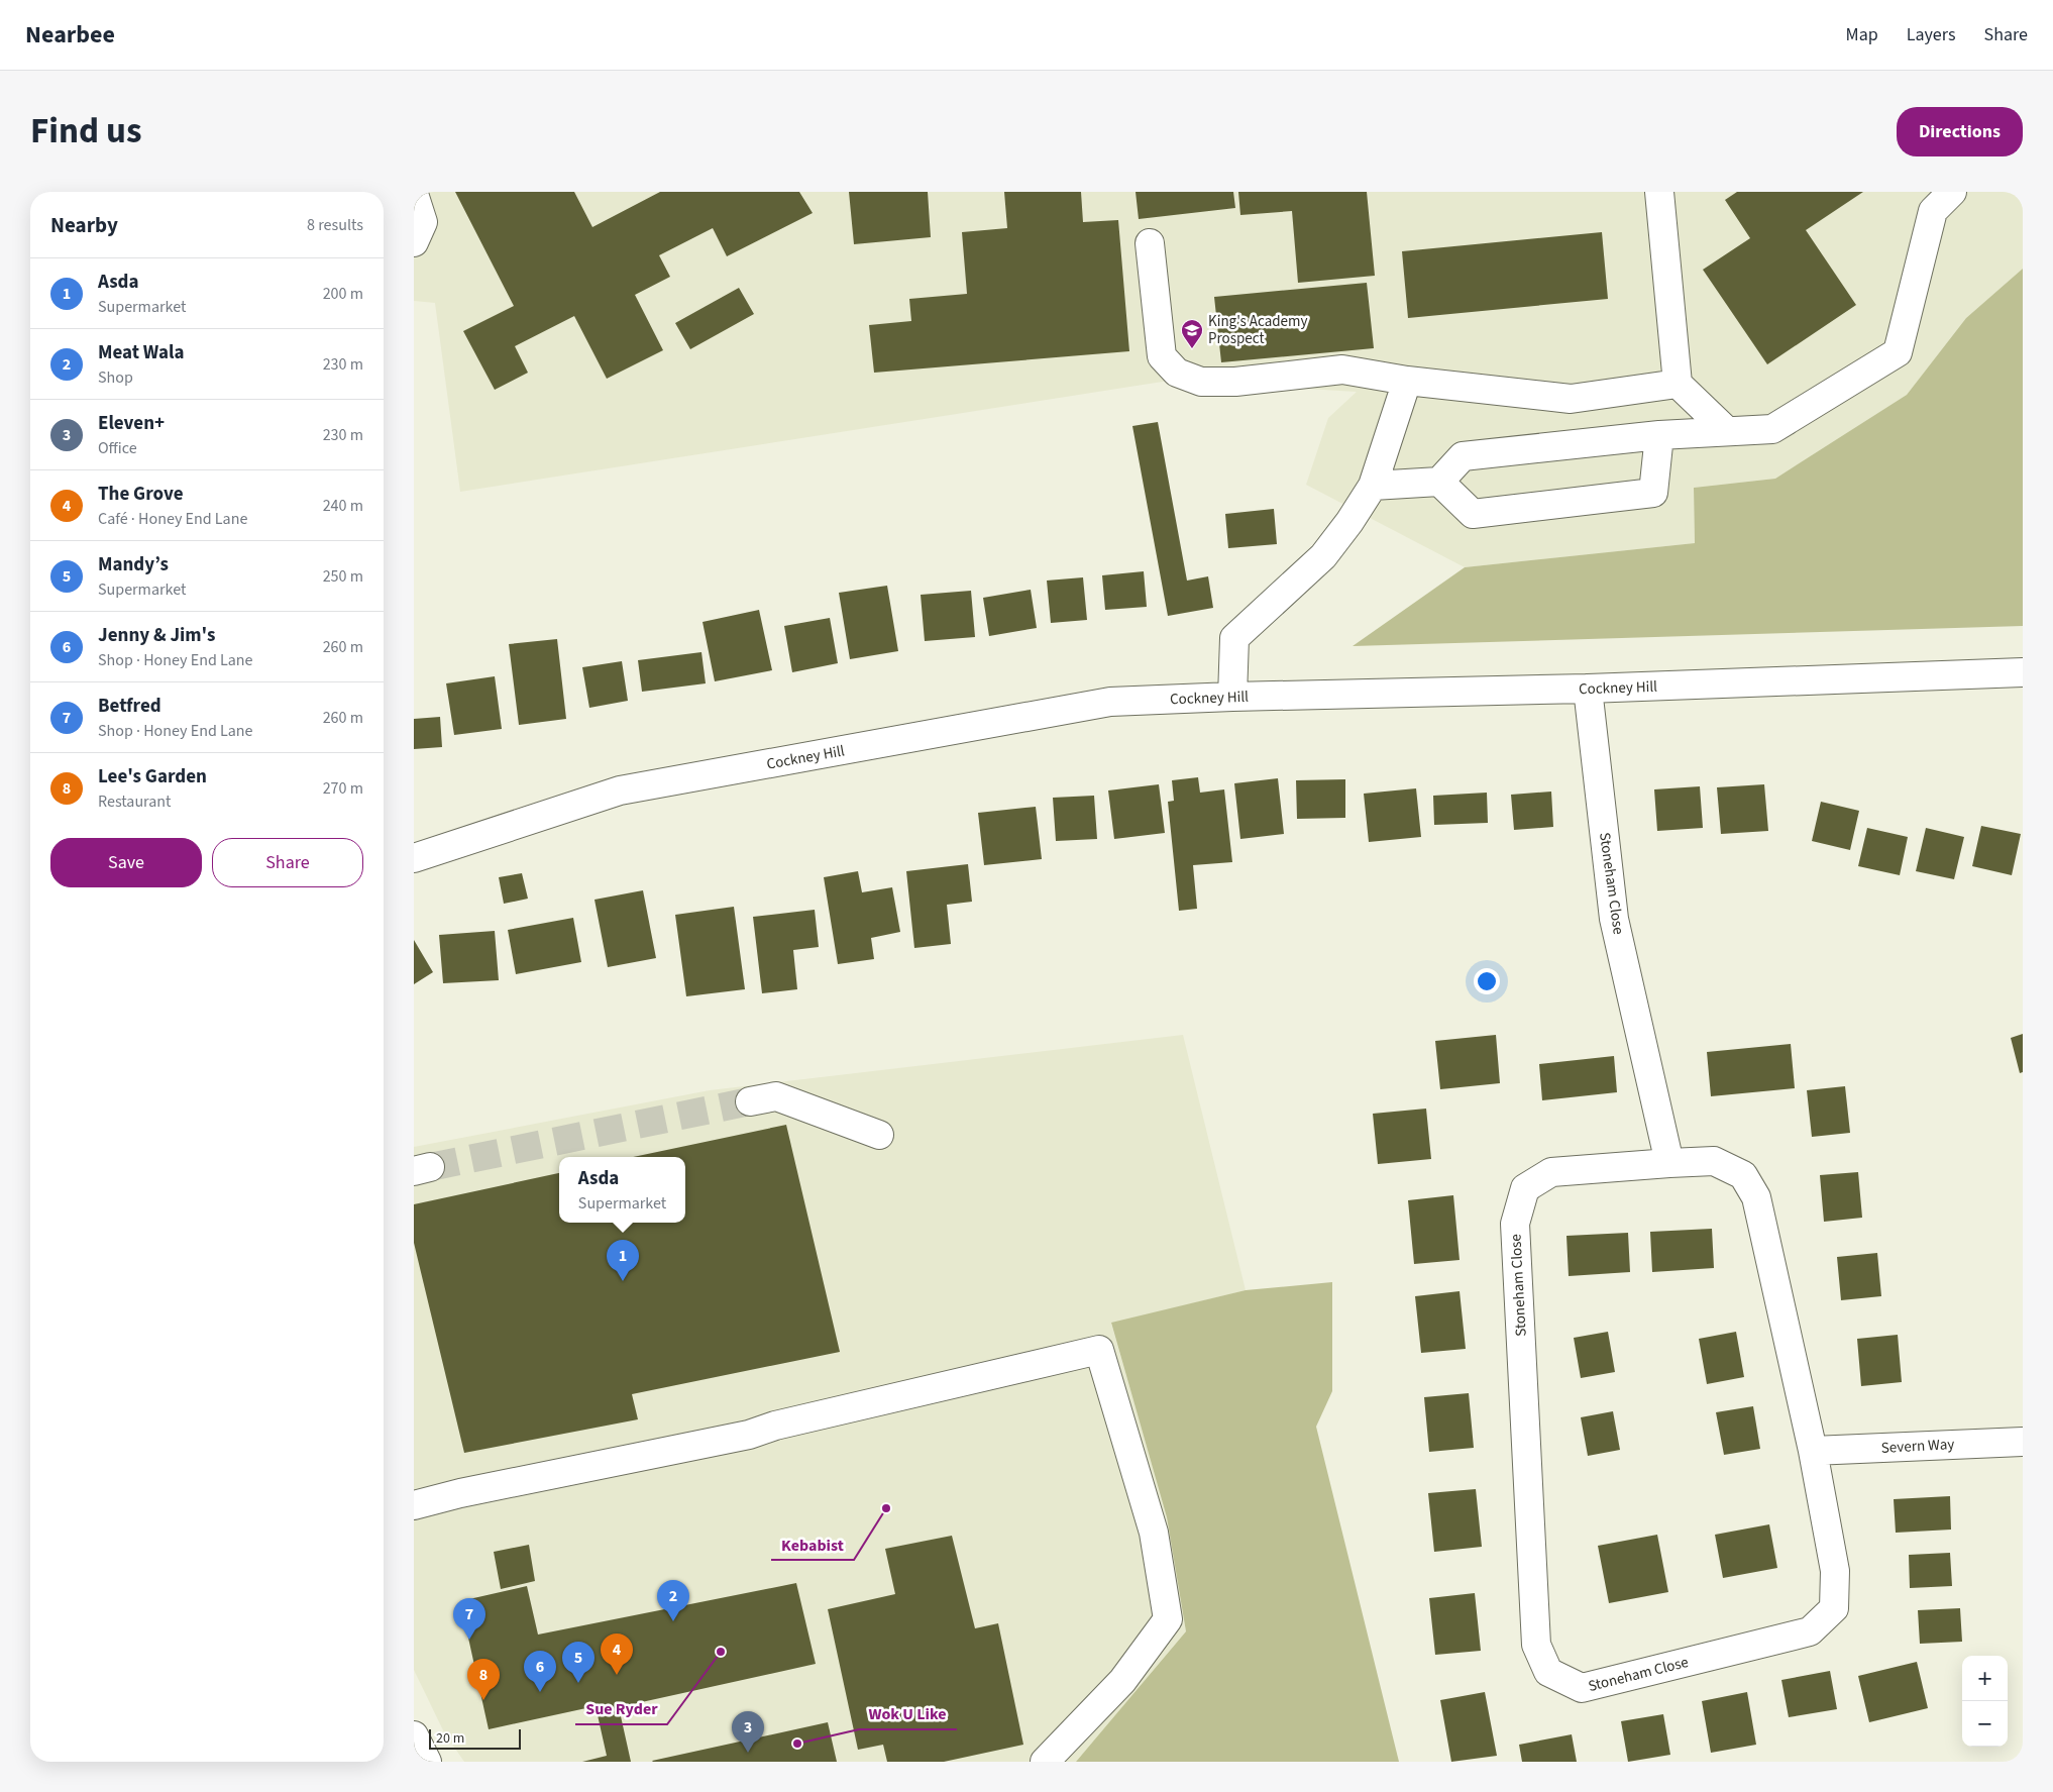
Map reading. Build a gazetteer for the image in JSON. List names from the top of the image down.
{
  "streets": {
    "street": ["Cockney Hill", "Stoneham Close", "Severn Way"]
  },
  "crossings": [
    ["Cockney Hill", "Stoneham Close"],
    ["Stoneham Close", "Severn Way"]
  ],
  "places": {
    "school or university": ["King's Academy Prospect"],
    "other": ["Kebabist", "Sue Ryder", "Wok U Like"]
  },
  "scale_bar": "20 m",
  "page": {
    "header": "Nearbee",
    "nav": ["Map", "Layers", "Share"],
    "title": "Find us",
    "buttons": [
      "Directions",
      ["Save", "Share"]
    ],
    "heading": ["Nearby", "8 results"],
    "list": [
      {
        "mark": "1",
        "name": "Asda",
        "note": "Supermarket",
        "value": "200 m"
      },
      {
        "mark": "2",
        "name": "Meat Wala",
        "note": "Shop",
        "value": "230 m"
      },
      {
        "mark": "3",
        "name": "Eleven+",
        "note": "Office",
        "value": "230 m"
      },
      {
        "mark": "4",
        "name": "The Grove",
        "note": "Café · Honey End Lane",
        "value": "240 m"
      },
      {
        "mark": "5",
        "name": "Mandy’s",
        "note": "Supermarket",
        "value": "250 m"
      },
      {
        "mark": "6",
        "name": "Jenny & Jim's",
        "note": "Shop · Honey End Lane",
        "value": "260 m"
      },
      {
        "mark": "7",
        "name": "Betfred",
        "note": "Shop · Honey End Lane",
        "value": "260 m"
      },
      {
        "mark": "8",
        "name": "Lee's Garden",
        "note": "Restaurant",
        "value": "270 m"
      }
    ],
    "popup": ["Asda", "Supermarket"],
    "pins": [
      "1",
      "2",
      "7",
      "4",
      "5",
      "6",
      "8",
      "3"
    ],
    "map_buttons": ["+", "−"],
    "scale": "20 m"
  }
}
